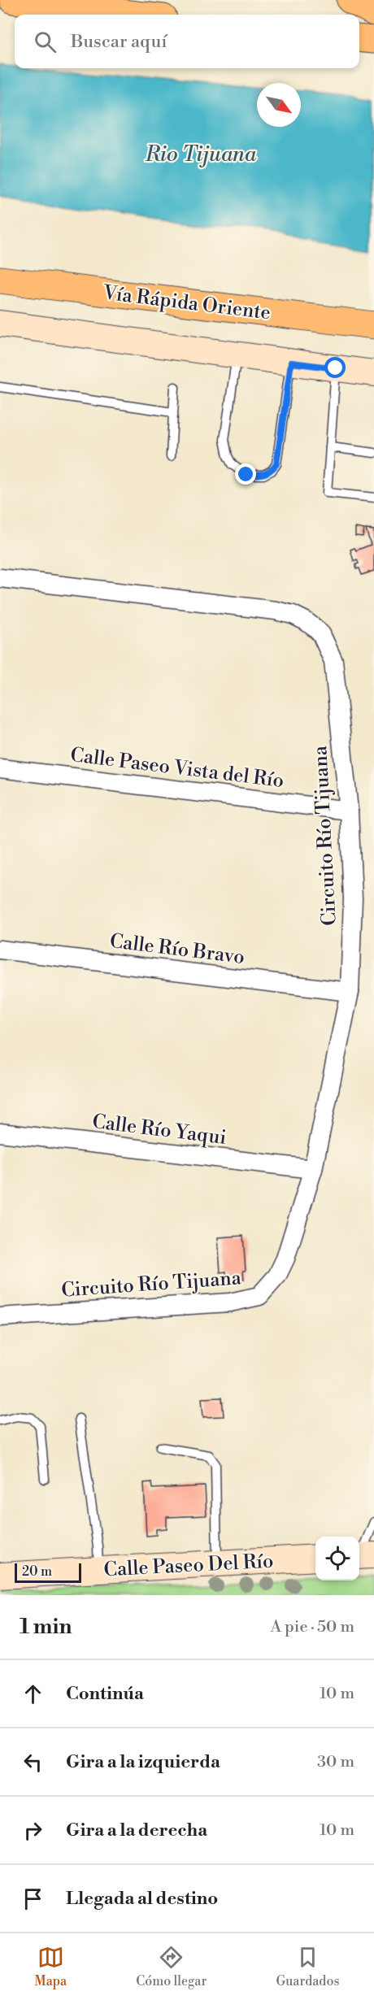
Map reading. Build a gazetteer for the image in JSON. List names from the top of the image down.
{
  "streets": {
    "highway": ["Vía Rápida Oriente"],
    "main road": ["Calle Paseo Del Río"],
    "street": [
      "Calle Paseo Vista del Río",
      "Circuito Río Tijuana",
      "Calle Río Bravo",
      "Calle Río Yaqui"
    ]
  },
  "crossings": [
    ["Calle Paseo Vista del Río", "Circuito Río Tijuana"],
    ["Circuito Río Tijuana", "Calle Río Bravo"],
    ["Circuito Río Tijuana", "Calle Río Yaqui"]
  ],
  "water": ["Rio Tijuana"],
  "scale_bar": "20 m",
  "north": "bottom right",
  "page": {
    "search": "Buscar aquí",
    "scale": "20 m",
    "heading": ["1 min", "A pie · 50 m"],
    "list": [
      ["Continúa", "10 m"],
      ["Gira a la izquierda", "30 m"],
      ["Gira a la derecha", "10 m"],
      "Llegada al destino"
    ],
    "nav": ["Mapa", "Cómo llegar", "Guardados"]
  }
}
